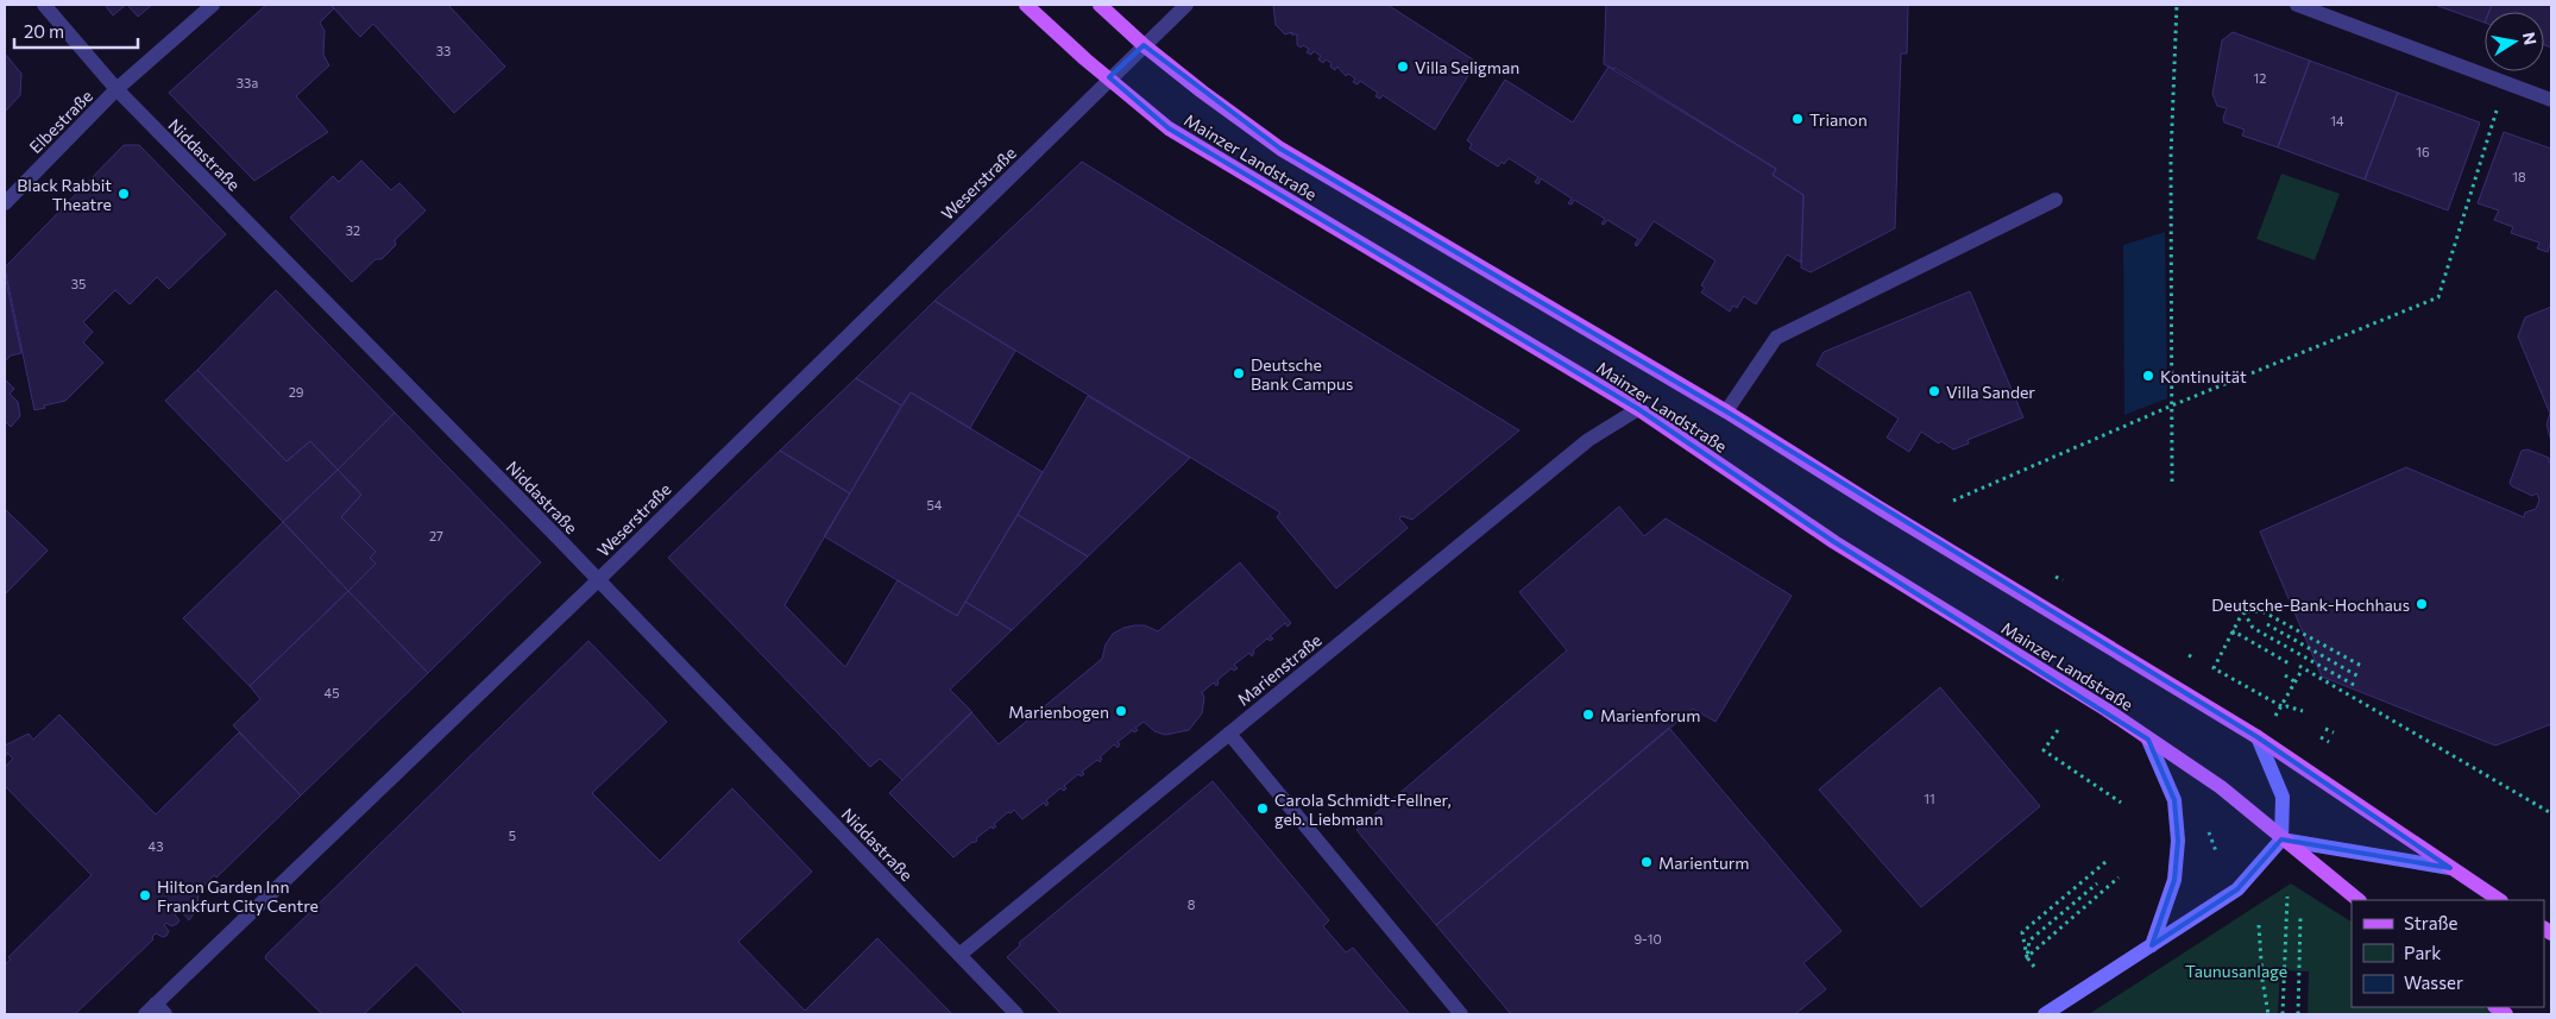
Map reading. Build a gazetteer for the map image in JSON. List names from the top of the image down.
{
  "streets": {
    "main road": ["Mainzer Landstraße"],
    "street": [
      "Elbestraße",
      "Niddastraße",
      "Weserstraße",
      "Marienstraße"
    ]
  },
  "crossings": [
    ["Elbestraße", "Niddastraße"],
    ["Niddastraße", "Weserstraße"],
    ["Niddastraße", "Marienstraße"],
    ["Mainzer Landstraße", "Weserstraße"],
    ["Mainzer Landstraße", "Marienstraße"]
  ],
  "parks": ["Taunusanlage"],
  "places": [
    "Villa Seligman",
    "Trianon",
    "Black Rabbit Theatre",
    "Deutsche Bank Campus",
    "Kontinuität",
    "Villa Sander",
    "Deutsche-Bank-Hochhaus",
    "Marienbogen",
    "Marienforum",
    "Carola Schmidt-Fellner, geb. Liebmann",
    "Marienturm",
    "Hilton Garden Inn Frankfurt City Centre"
  ],
  "house_numbers": [
    "33",
    "12",
    "33a",
    "14",
    "16",
    "18",
    "32",
    "35",
    "29",
    "54",
    "27",
    "45",
    "11",
    "5",
    "43",
    "8",
    "9-10"
  ],
  "legend": ["Straße", "Park", "Wasser"],
  "scale_bar": "20 m",
  "north": "right"
}
